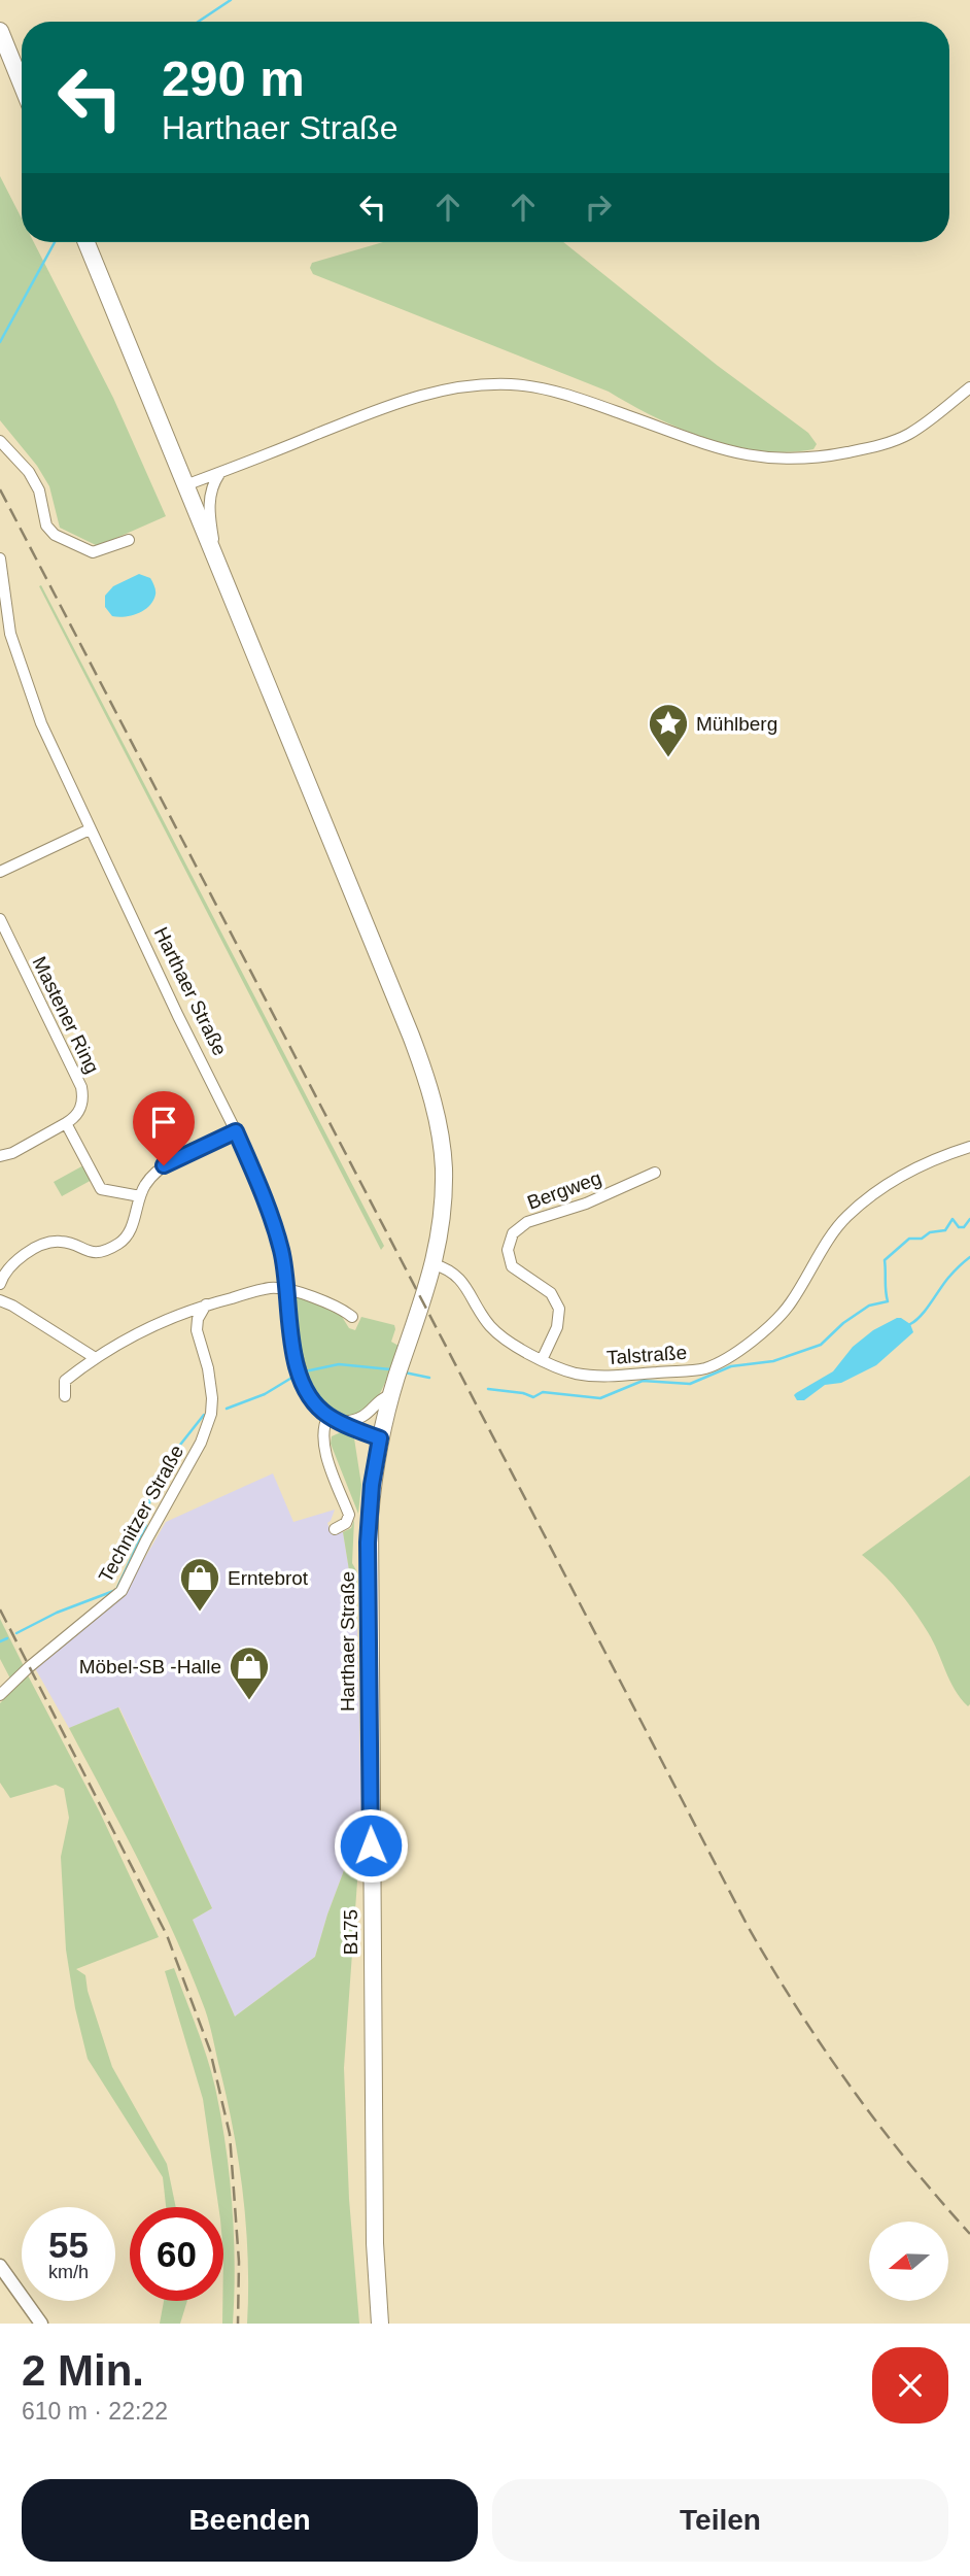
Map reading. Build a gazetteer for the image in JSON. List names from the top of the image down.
{
  "streets": {
    "main road": ["Harthaer Straße", "B175"],
    "street": [
      "Mastener Ring",
      "Bergweg",
      "Talstraße",
      "Technitzer Straße"
    ]
  },
  "crossings": [
    ["Harthaer Straße", "Talstraße"],
    ["Harthaer Straße", "B175"],
    ["Bergweg", "Talstraße"]
  ],
  "places": {
    "place": ["Mühlberg"],
    "shop": ["Erntebrot", "Möbel-SB -Halle"]
  },
  "north": "left",
  "page": {
    "turn": ["290 m", "Harthaer Straße"],
    "speed": "55 km/h",
    "limit": "60",
    "heading": ["2 Min.", "610 m · 22:22"],
    "buttons": ["Beenden", "Teilen"]
  }
}
